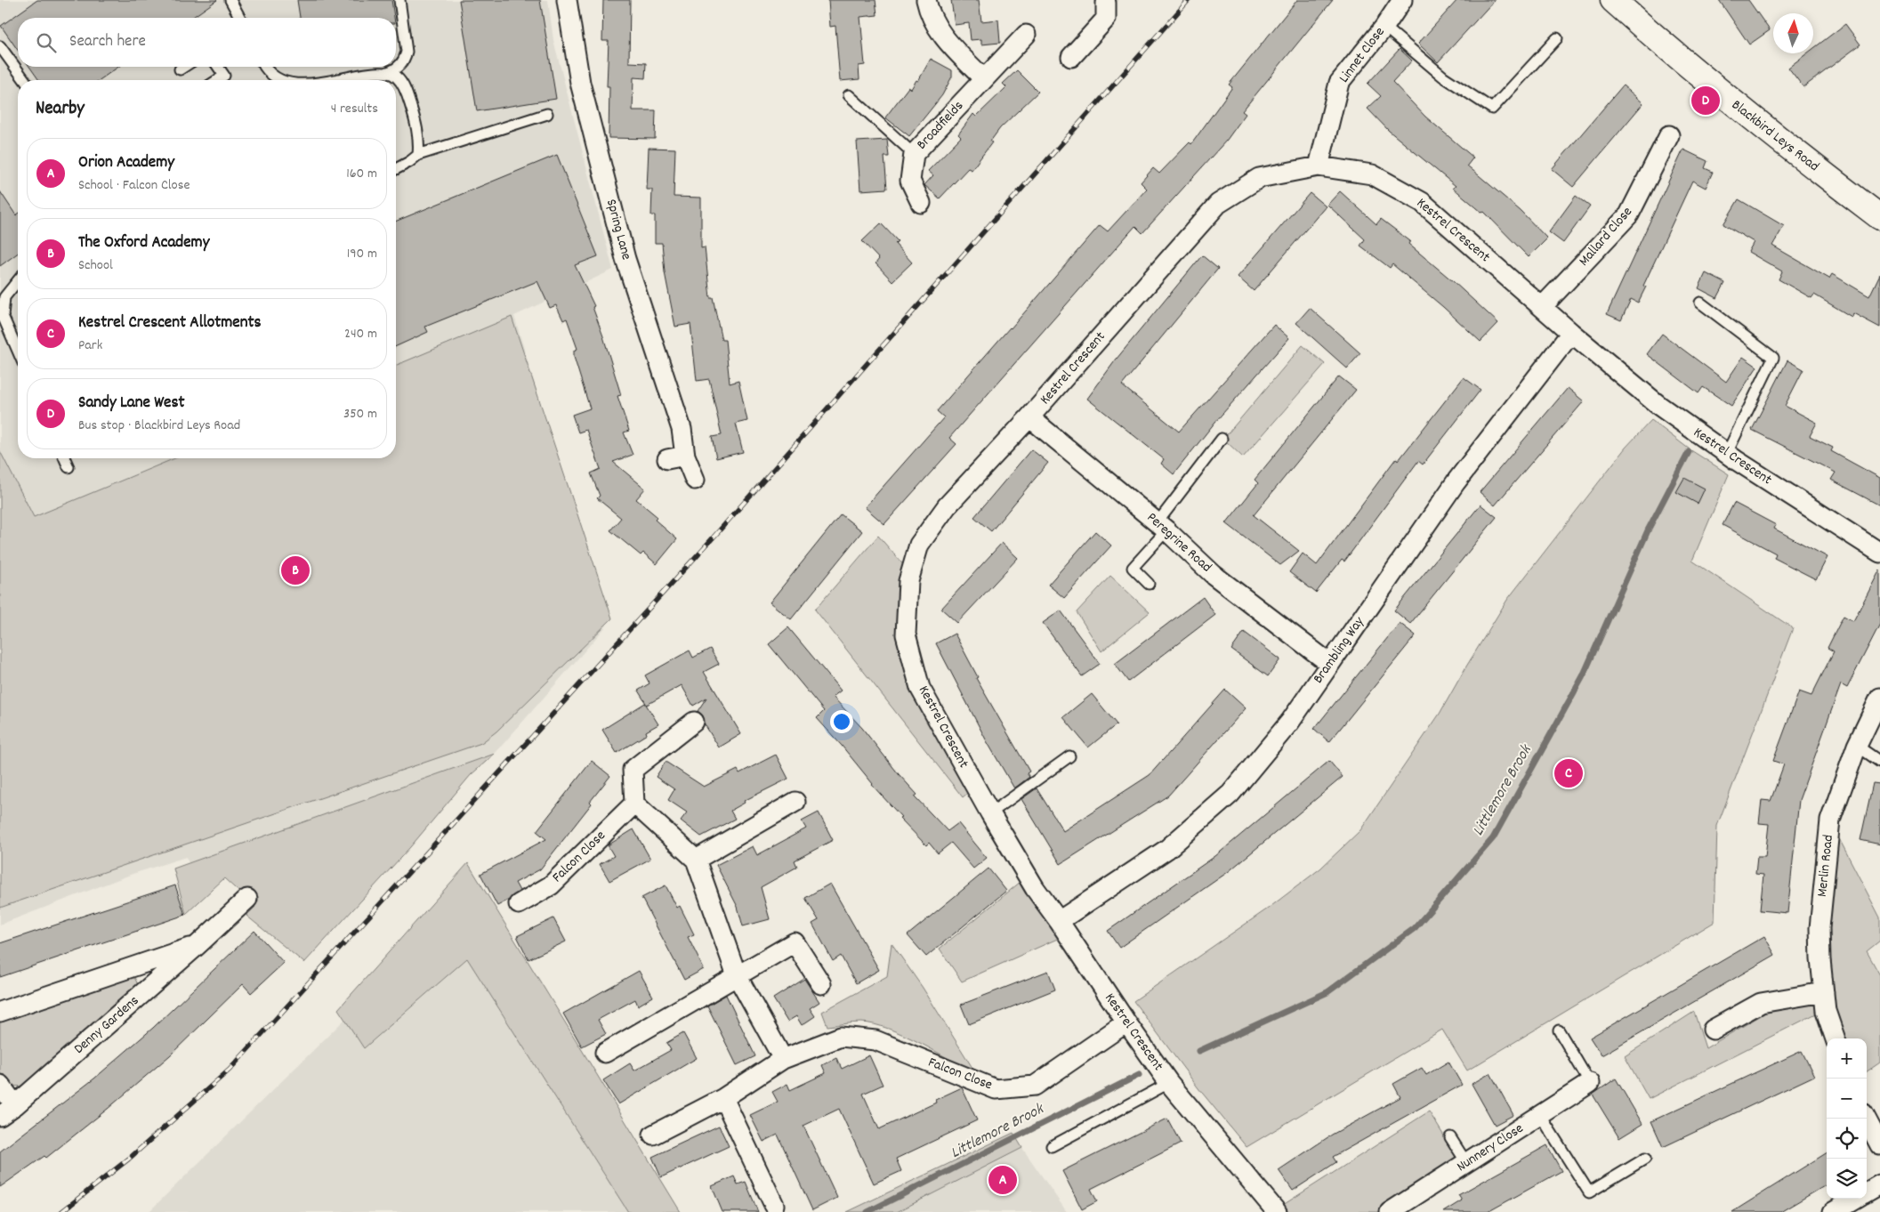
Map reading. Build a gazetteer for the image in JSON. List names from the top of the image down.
{
  "streets": {
    "street": [
      "Linnet Close",
      "Broadfields",
      "Blackbird Leys Road",
      "Spring Lane",
      "Kestrel Crescent",
      "Mallard Close",
      "Peregrine Road",
      "Brambling Way",
      "Falcon Close",
      "Merlin Road",
      "Denny Gardens",
      "Nunnery Close"
    ]
  },
  "crossings": [
    ["Linnet Close", "Kestrel Crescent"],
    ["Kestrel Crescent", "Mallard Close"],
    ["Kestrel Crescent", "Peregrine Road"],
    ["Kestrel Crescent", "Brambling Way"],
    ["Kestrel Crescent", "Falcon Close"],
    ["Peregrine Road", "Brambling Way"]
  ],
  "water": ["Littlemore Brook"],
  "north": "top",
  "page": {
    "search": "Search here",
    "heading": ["Nearby", "4 results"],
    "pins": [
      "D",
      "B",
      "C",
      "A"
    ],
    "list": [
      {
        "mark": "A",
        "name": "Orion Academy",
        "note": "School · Falcon Close",
        "value": "160 m"
      },
      {
        "mark": "B",
        "name": "The Oxford Academy",
        "note": "School",
        "value": "190 m"
      },
      {
        "mark": "C",
        "name": "Kestrel Crescent Allotments",
        "note": "Park",
        "value": "240 m"
      },
      {
        "mark": "D",
        "name": "Sandy Lane West",
        "note": "Bus stop · Blackbird Leys Road",
        "value": "350 m"
      }
    ],
    "map_buttons": ["+", "−"]
  }
}
